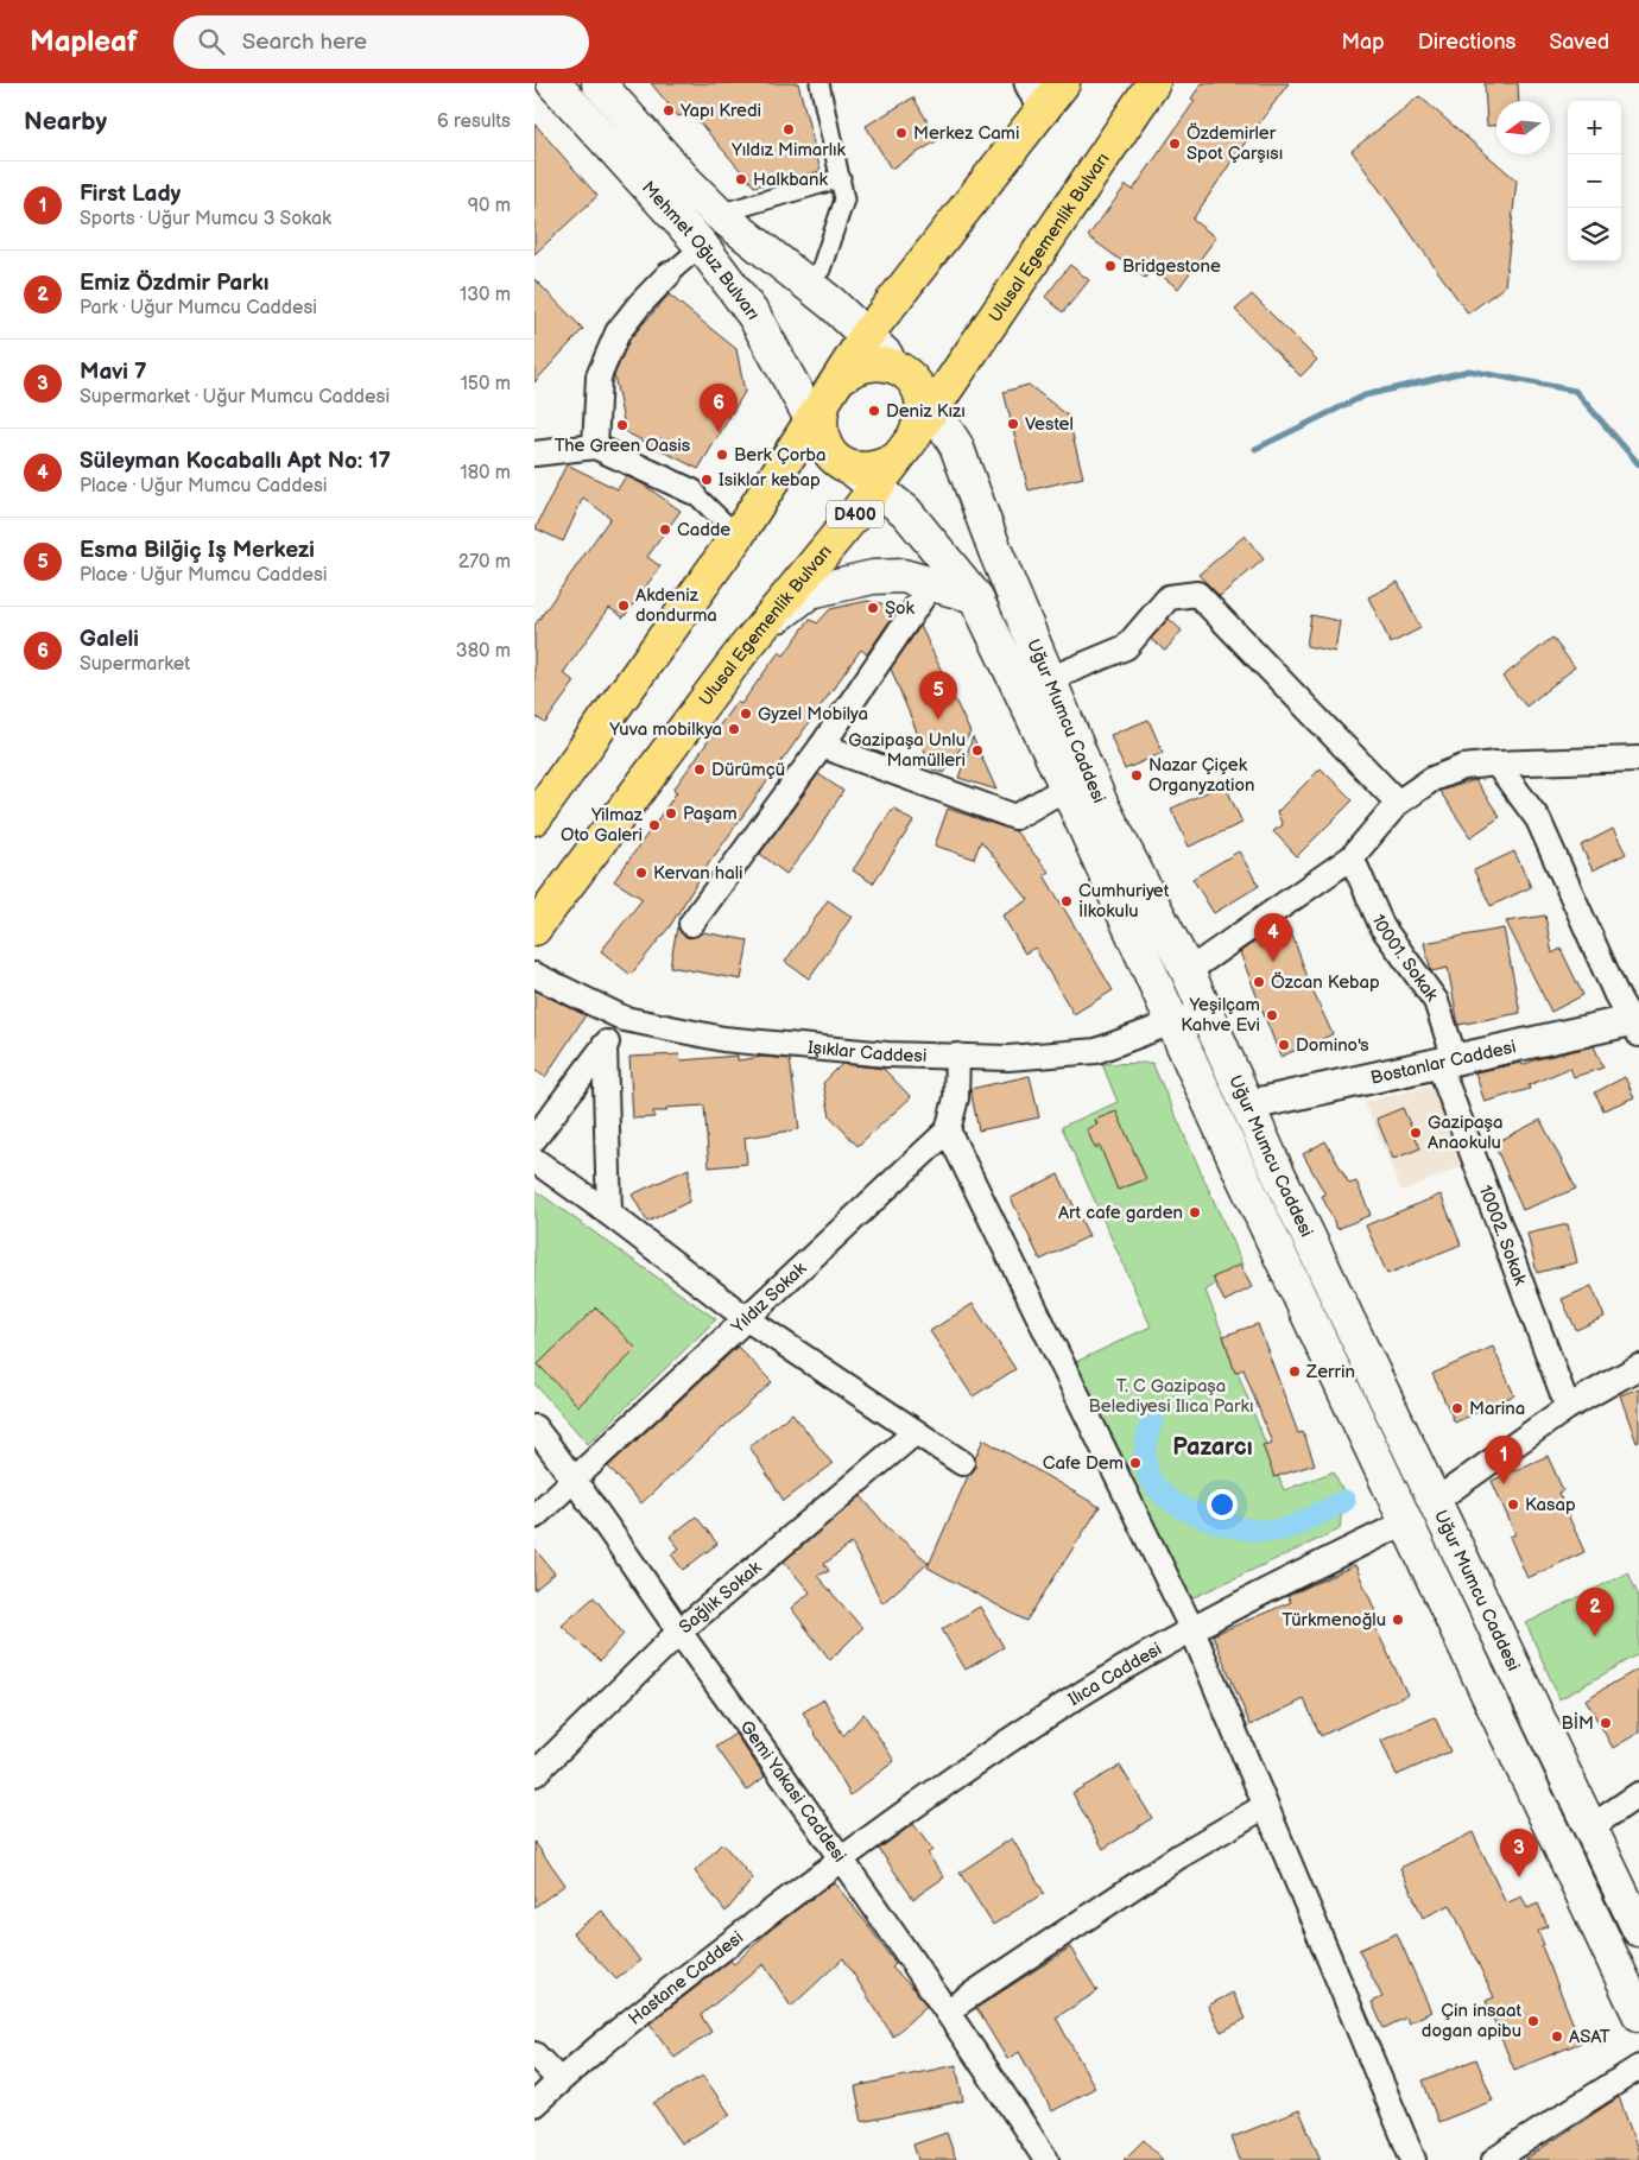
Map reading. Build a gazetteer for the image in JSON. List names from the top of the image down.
{
  "streets": {
    "highway": ["Ulusal Egemenlik Bulvarı", "D400"],
    "main road": ["Mehmet Oğuz Bulvarı", "Uğur Mumcu Caddesi"],
    "street": [
      "10001. Sokak",
      "Işıklar Caddesi",
      "Bostanlar Caddesi",
      "10002. Sokak",
      "Yıldız Sokak",
      "Sağlık Sokak",
      "Ilıca Caddesi",
      "Gemi Yakasi Caddesi",
      "Hastane Caddesi"
    ]
  },
  "crossings": [
    ["Ulusal Egemenlik Bulvarı", "Mehmet Oğuz Bulvarı"],
    ["Ulusal Egemenlik Bulvarı", "Uğur Mumcu Caddesi"],
    ["Mehmet Oğuz Bulvarı", "Uğur Mumcu Caddesi"],
    ["Uğur Mumcu Caddesi", "Işıklar Caddesi"],
    ["Uğur Mumcu Caddesi", "Bostanlar Caddesi"],
    ["Uğur Mumcu Caddesi", "Ilıca Caddesi"],
    ["10001. Sokak", "Bostanlar Caddesi"],
    ["10001. Sokak", "10002. Sokak"],
    ["Bostanlar Caddesi", "10002. Sokak"],
    ["Yıldız Sokak", "Gemi Yakasi Caddesi"],
    ["Sağlık Sokak", "Gemi Yakasi Caddesi"],
    ["Ilıca Caddesi", "Gemi Yakasi Caddesi"],
    ["Ilıca Caddesi", "Hastane Caddesi"],
    ["Gemi Yakasi Caddesi", "Hastane Caddesi"]
  ],
  "districts": ["Pazarcı"],
  "parks": ["T. C Gazipaşa Belediyesi Ilıca Parkı"],
  "places": [
    "Yapı Kredi",
    "Yıldız Mimarlık",
    "Merkez Cami",
    "Özdemirler Spot Çarşısı",
    "Halkbank",
    "Bridgestone",
    "Deniz Kızı",
    "Vestel",
    "The Green Oasis",
    "Berk Çorba",
    "Isiklar kebap",
    "Cadde",
    "Akdeniz dondurma",
    "Şok",
    "Gyzel Mobilya",
    "Yuva mobilkya",
    "Gazipaşa Unlu Mamülleri",
    "Dürümçü",
    "Nazar Çiçek Organyzation",
    "Paşam",
    "Yilmaz Oto Galeri",
    "Kervan hali",
    "Cumhuriyet İlkokulu",
    "Özcan Kebap",
    "Yeşilçam Kahve Evi",
    "Domino's",
    "Gazipaşa Anaokulu",
    "Art cafe garden",
    "Zerrin",
    "Marina",
    "Cafe Dem",
    "Kasap",
    "Türkmenoğlu",
    "BİM",
    "Çin insaat dogan apibu",
    "ASAT"
  ],
  "north": "left",
  "page": {
    "header": "Mapleaf",
    "search": "Search here",
    "nav": ["Map", "Directions", "Saved"],
    "heading": ["Nearby", "6 results"],
    "map_buttons": ["+", "−"],
    "list": [
      {
        "mark": "1",
        "name": "First Lady",
        "note": "Sports · Uğur Mumcu 3 Sokak",
        "value": "90 m"
      },
      {
        "mark": "2",
        "name": "Emiz Özdmir Parkı",
        "note": "Park · Uğur Mumcu Caddesi",
        "value": "130 m"
      },
      {
        "mark": "3",
        "name": "Mavi 7",
        "note": "Supermarket · Uğur Mumcu Caddesi",
        "value": "150 m"
      },
      {
        "mark": "4",
        "name": "Süleyman Kocaballı Apt No: 17",
        "note": "Place · Uğur Mumcu Caddesi",
        "value": "180 m"
      },
      {
        "mark": "5",
        "name": "Esma Bilğiç Iş Merkezi",
        "note": "Place · Uğur Mumcu Caddesi",
        "value": "270 m"
      },
      {
        "mark": "6",
        "name": "Galeli",
        "note": "Supermarket",
        "value": "380 m"
      }
    ],
    "pins": [
      "6",
      "5",
      "4",
      "1",
      "2",
      "3"
    ]
  }
}
